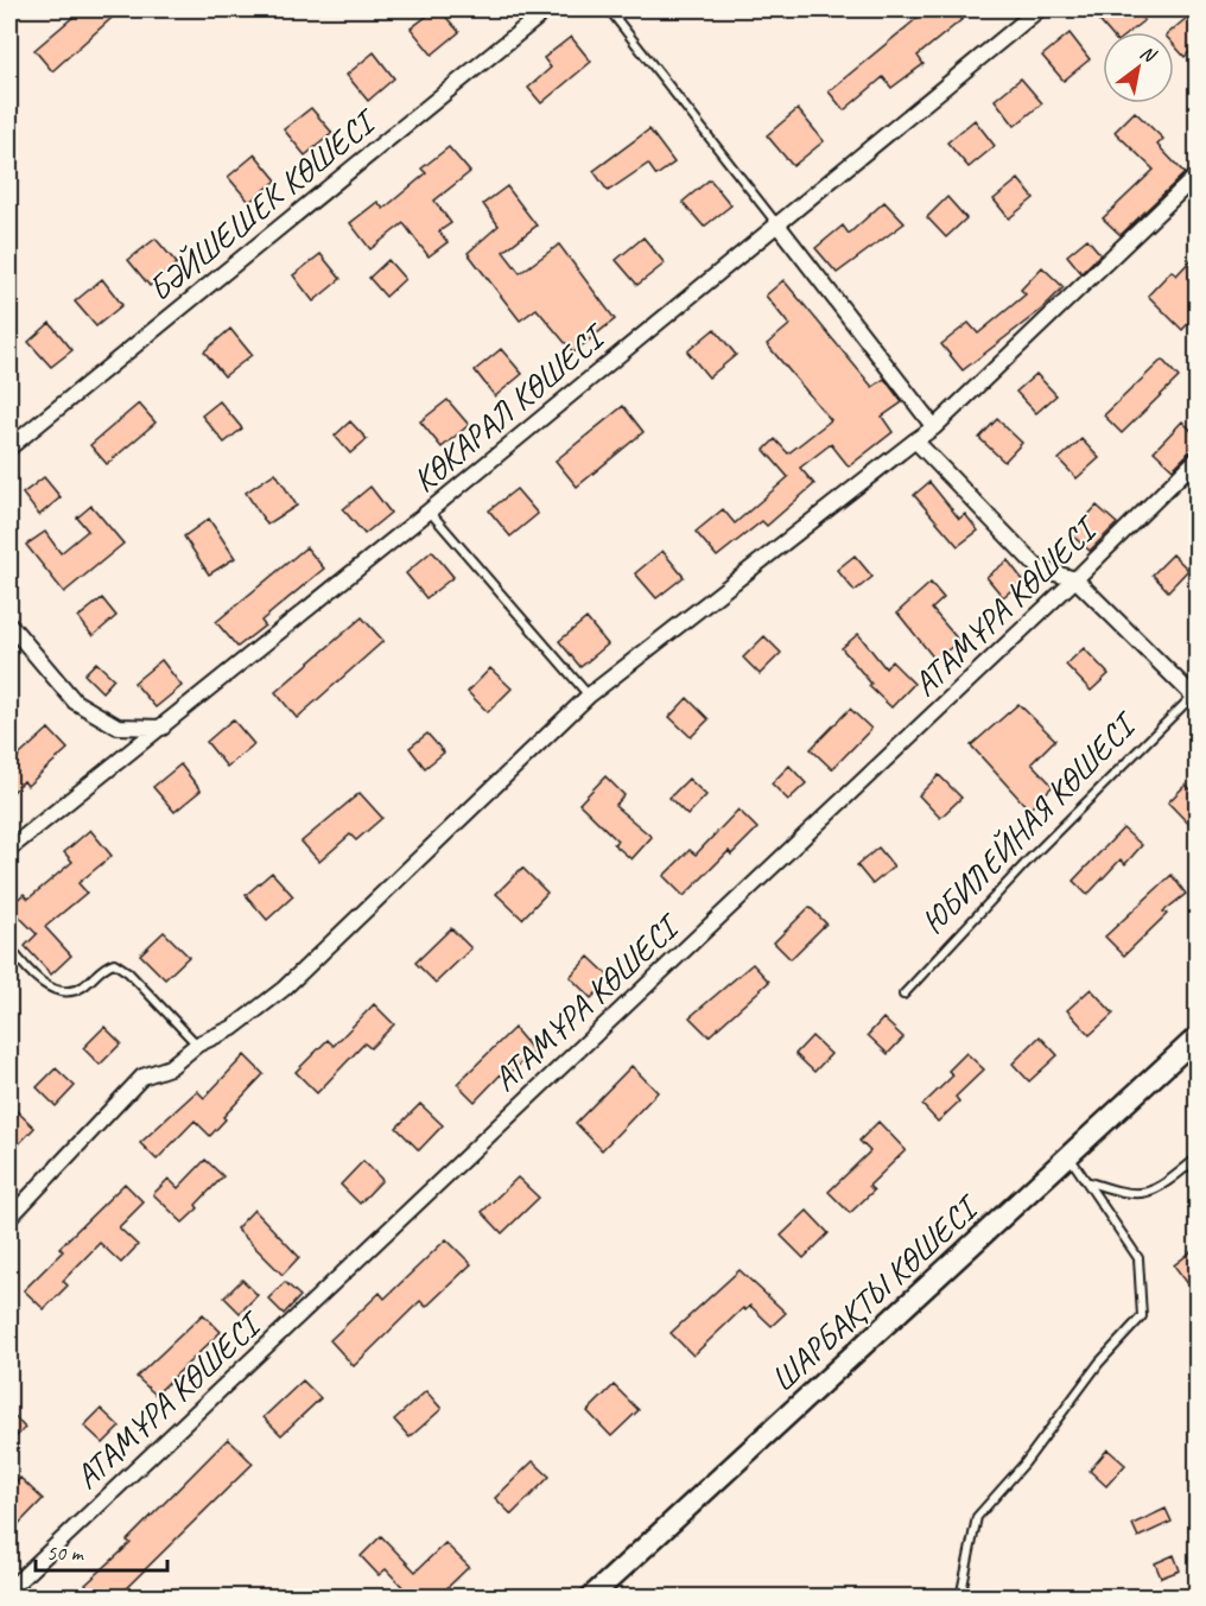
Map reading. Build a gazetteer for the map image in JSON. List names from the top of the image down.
{
  "streets": {
    "street": [
      "БӘЙШЕШЕК КӨШЕСІ",
      "КӨКАРАЛ КӨШЕСІ",
      "АТАМҰРА КӨШЕСІ",
      "ЮБИЛЕЙНАЯ КӨШЕСІ",
      "ШАРБАҚТЫ КӨШЕСІ"
    ]
  },
  "crossings": [
    ["АТАМҰРА КӨШЕСІ", "ЮБИЛЕЙНАЯ КӨШЕСІ"]
  ],
  "scale_bar": "50 m",
  "north": "top right"
}
